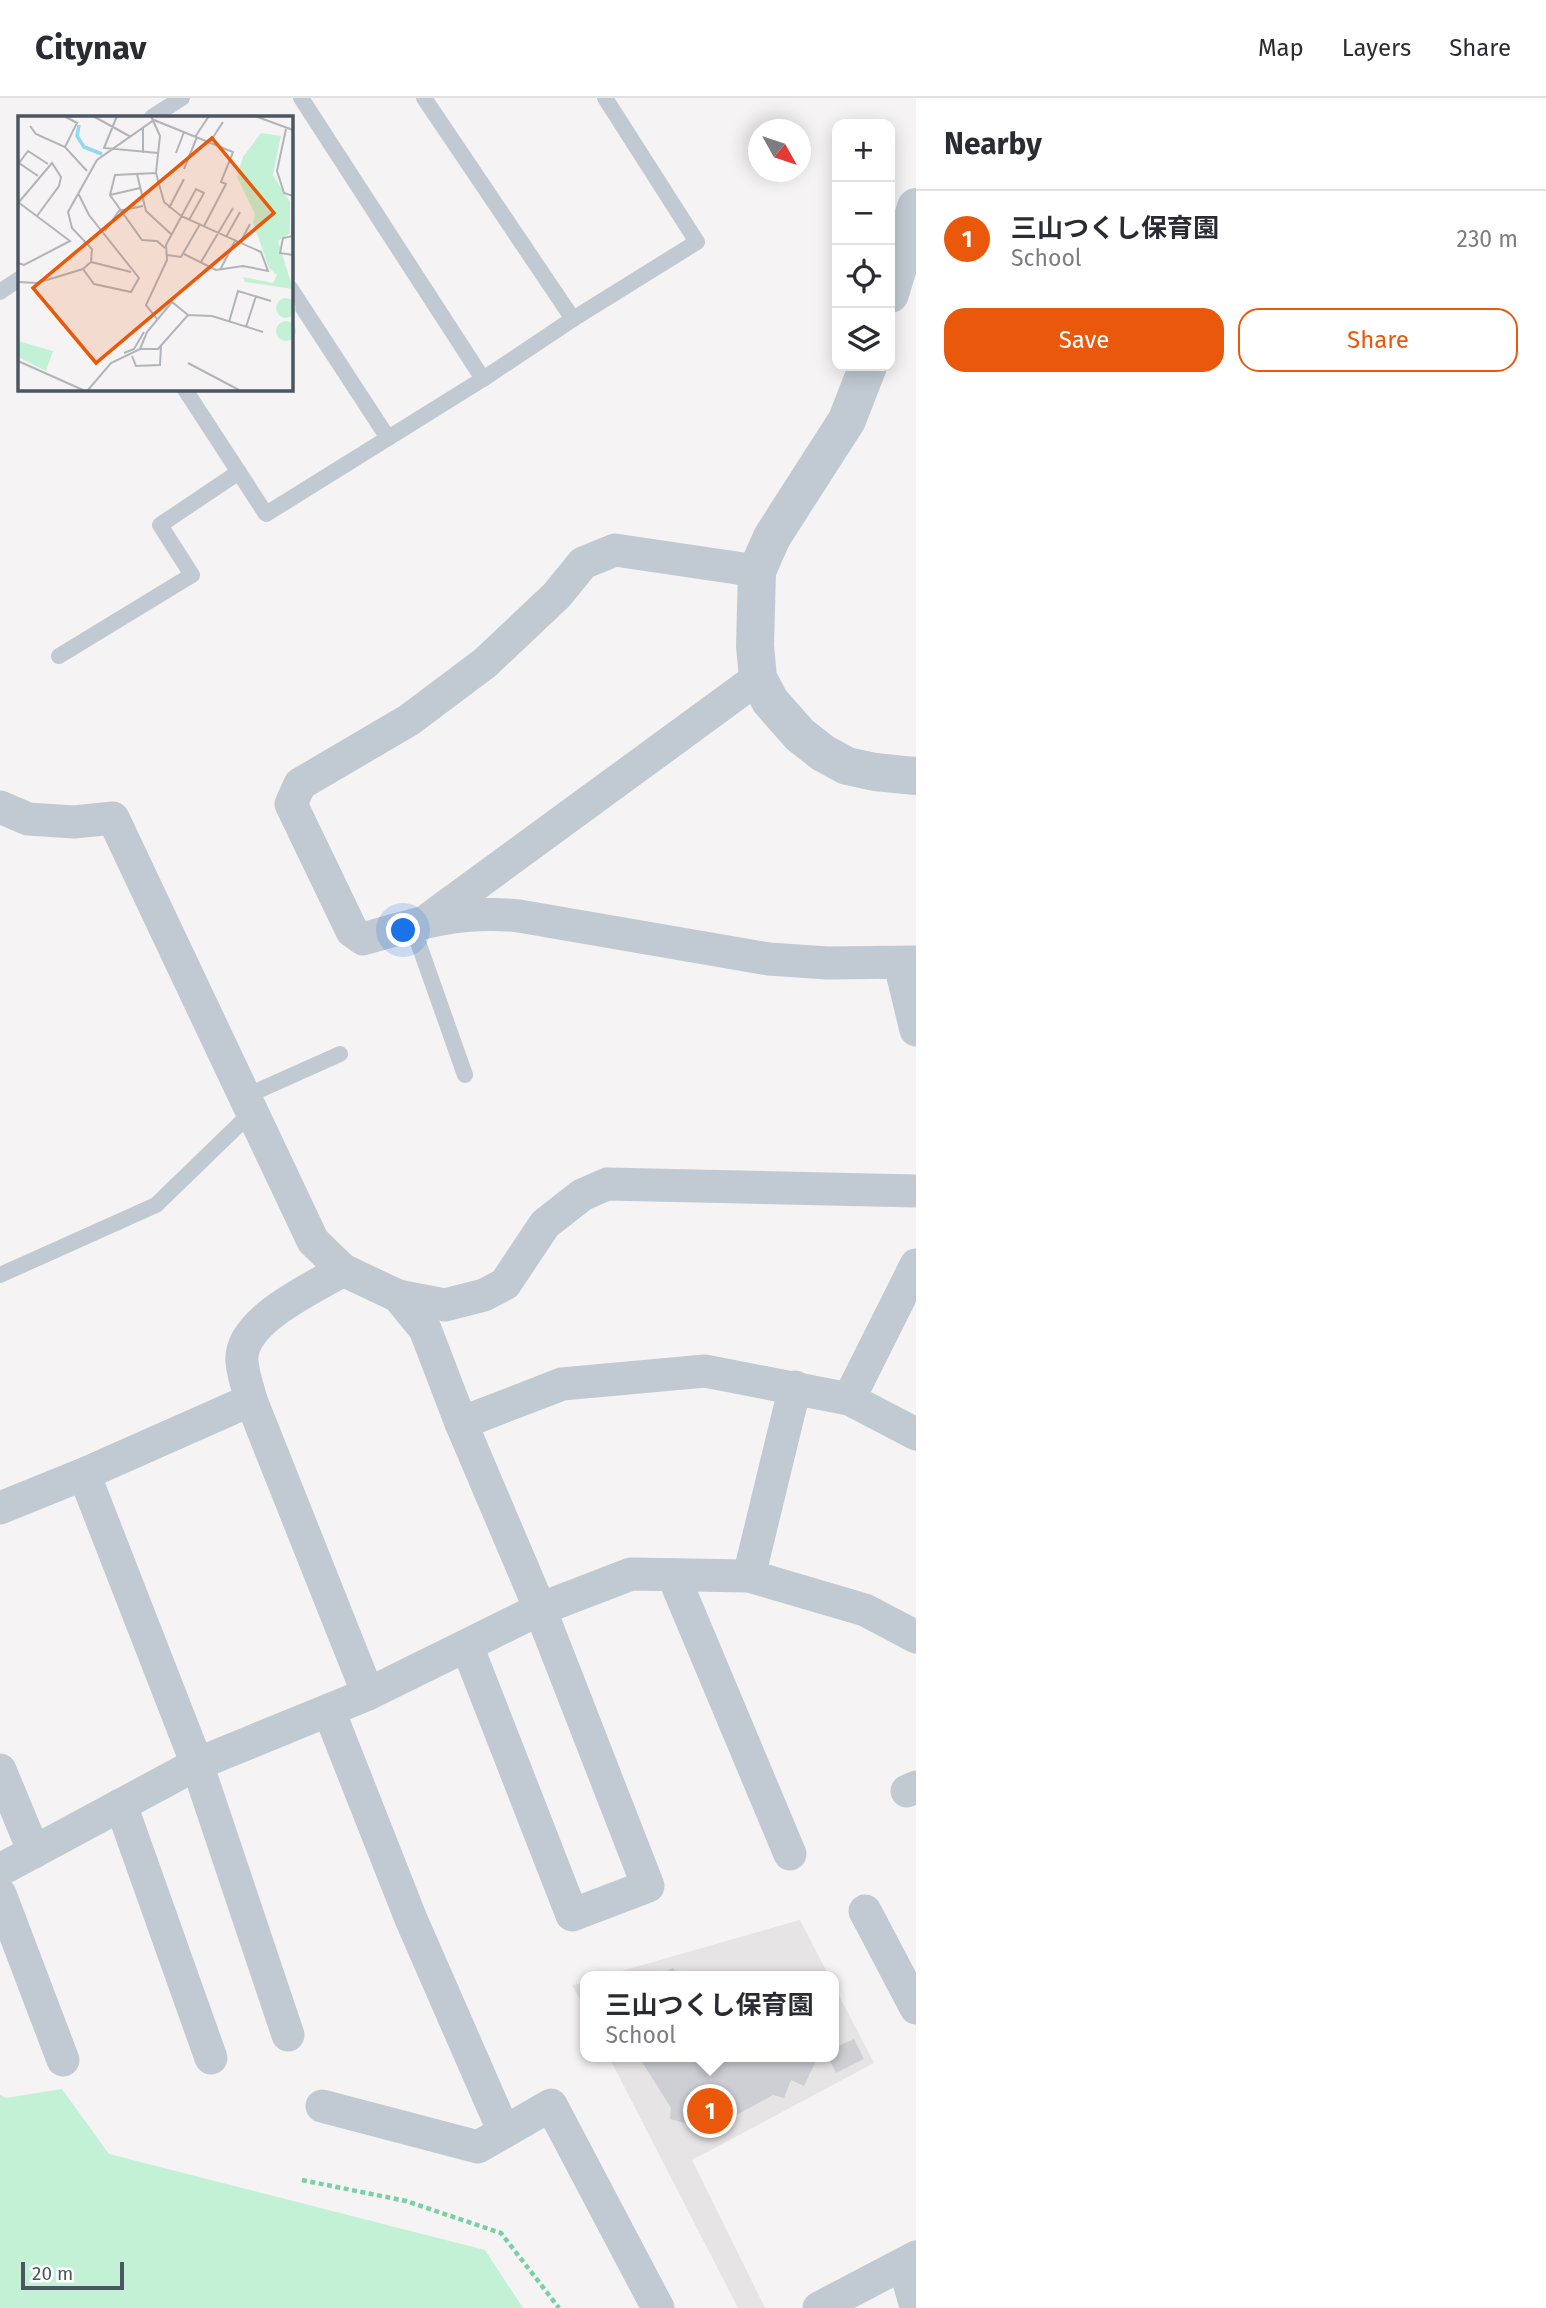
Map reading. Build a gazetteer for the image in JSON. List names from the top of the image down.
{
  "scale_bar": "20 m",
  "north": "bottom right",
  "page": {
    "header": "Citynav",
    "nav": ["Map", "Layers", "Share"],
    "heading": "Nearby",
    "map_buttons": ["+", "−"],
    "list": [
      {
        "mark": "1",
        "name": "三山つくし保育園",
        "note": "School",
        "value": "230 m"
      }
    ],
    "buttons": ["Save", "Share"],
    "popup": ["三山つくし保育園", "School"],
    "pins": "1",
    "scale": "20 m"
  }
}
